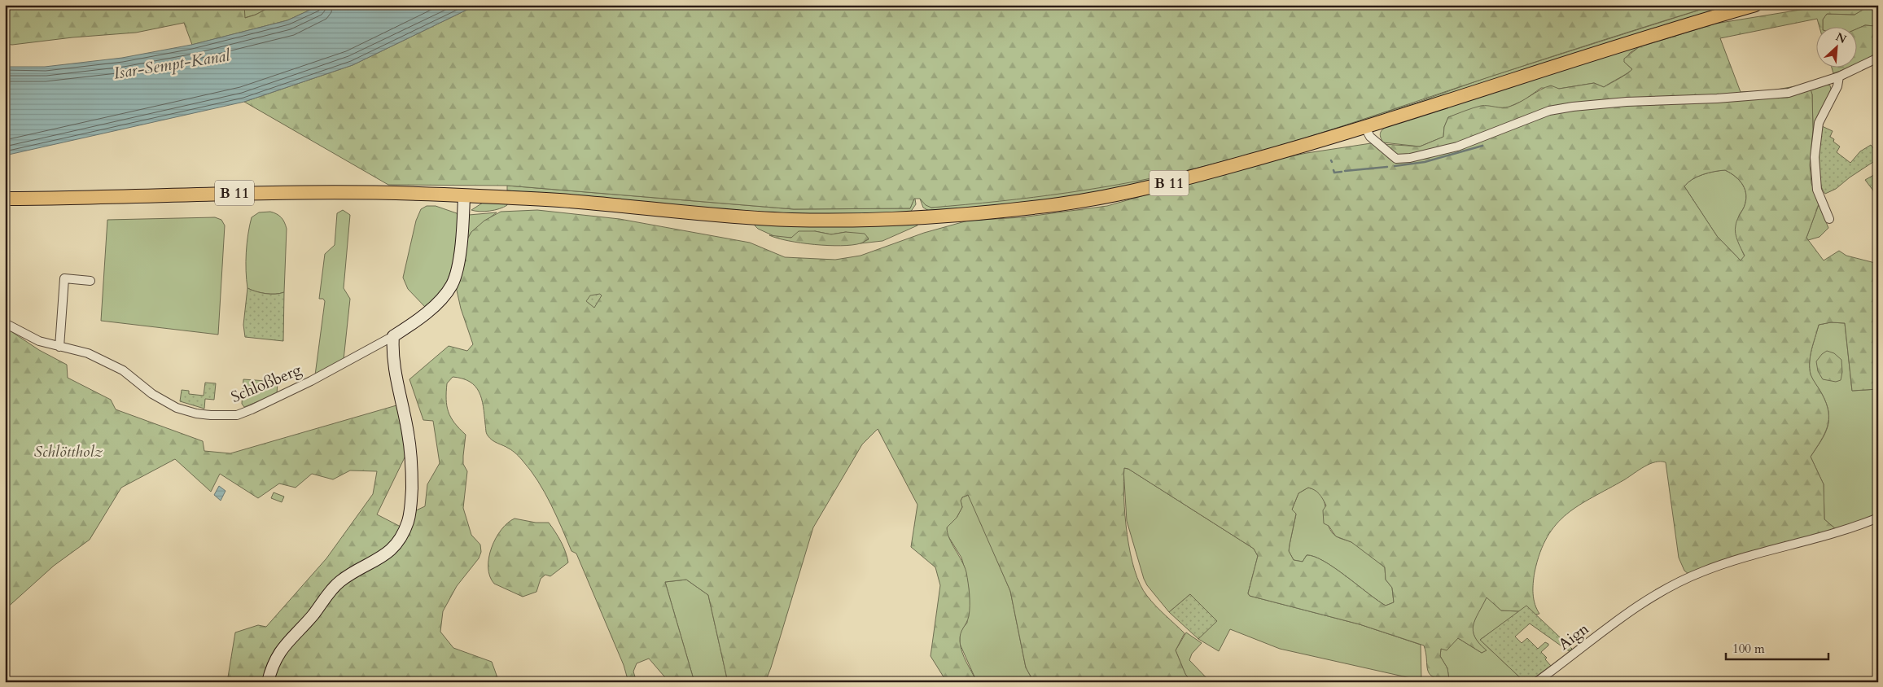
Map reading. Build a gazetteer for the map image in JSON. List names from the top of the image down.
{
  "streets": {
    "main road": ["B 11"],
    "street": ["Schloßberg", "Aign"]
  },
  "crossings": [
    ["B 11", "Schloßberg"]
  ],
  "water": ["Isar-Sempt-Kanal"],
  "parks": ["Schlöttholz"],
  "scale_bar": "100 m",
  "north": "top right"
}
